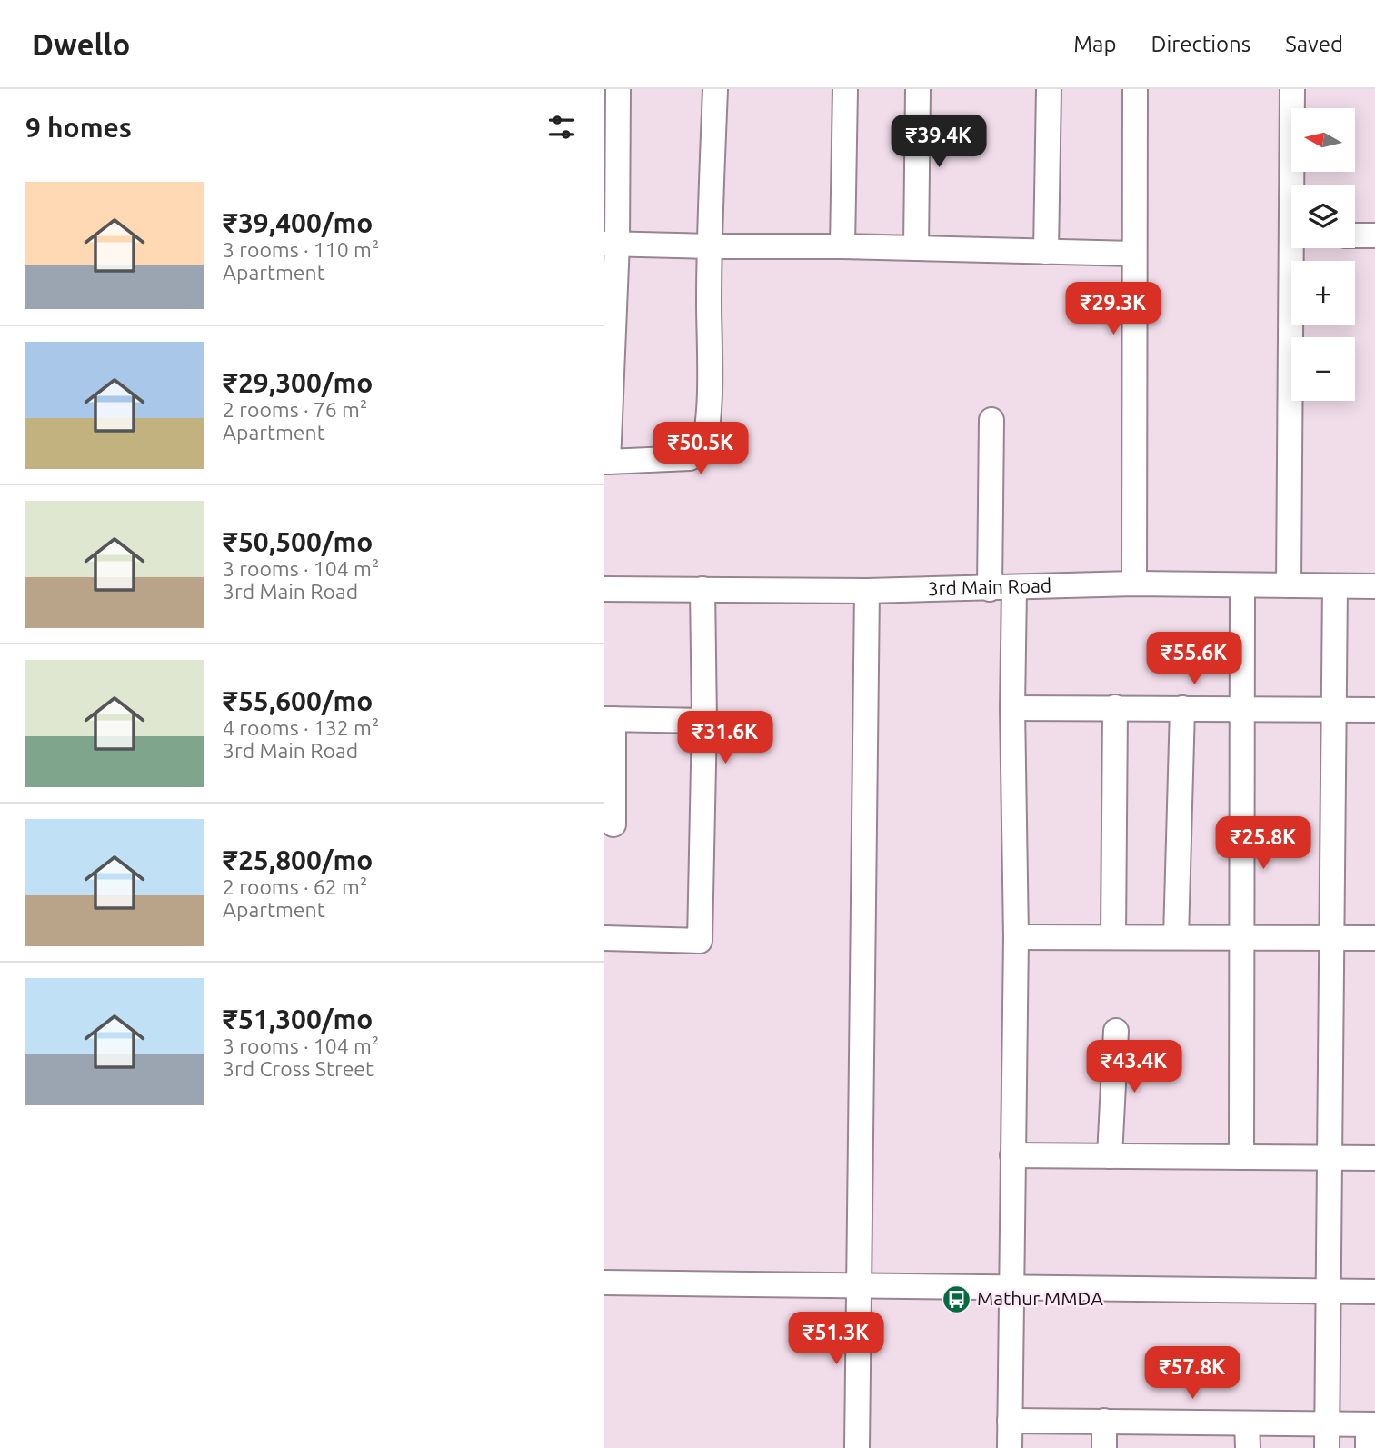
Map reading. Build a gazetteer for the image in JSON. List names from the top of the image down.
{
  "streets": {
    "street": ["3rd Main Road"]
  },
  "places": {
    "bus stop": ["Mathur MMDA"]
  },
  "north": "left",
  "page": {
    "header": "Dwello",
    "nav": ["Map", "Directions", "Saved"],
    "heading": "9 homes",
    "map_buttons": ["+", "−"],
    "price": [
      "₹39.4K",
      "₹29.3K",
      "₹50.5K",
      "₹55.6K",
      "₹31.6K",
      "₹25.8K",
      "₹43.4K",
      "₹51.3K",
      "₹57.8K"
    ],
    "list": [
      {
        "name": "₹39,400/mo",
        "note": "3 rooms · 110 m² · Apartment"
      },
      {
        "name": "₹29,300/mo",
        "note": "2 rooms · 76 m² · Apartment"
      },
      {
        "name": "₹50,500/mo",
        "note": "3 rooms · 104 m² · 3rd Main Road"
      },
      {
        "name": "₹55,600/mo",
        "note": "4 rooms · 132 m² · 3rd Main Road"
      },
      {
        "name": "₹25,800/mo",
        "note": "2 rooms · 62 m² · Apartment"
      },
      {
        "name": "₹51,300/mo",
        "note": "3 rooms · 104 m² · 3rd Cross Street"
      }
    ]
  }
}
